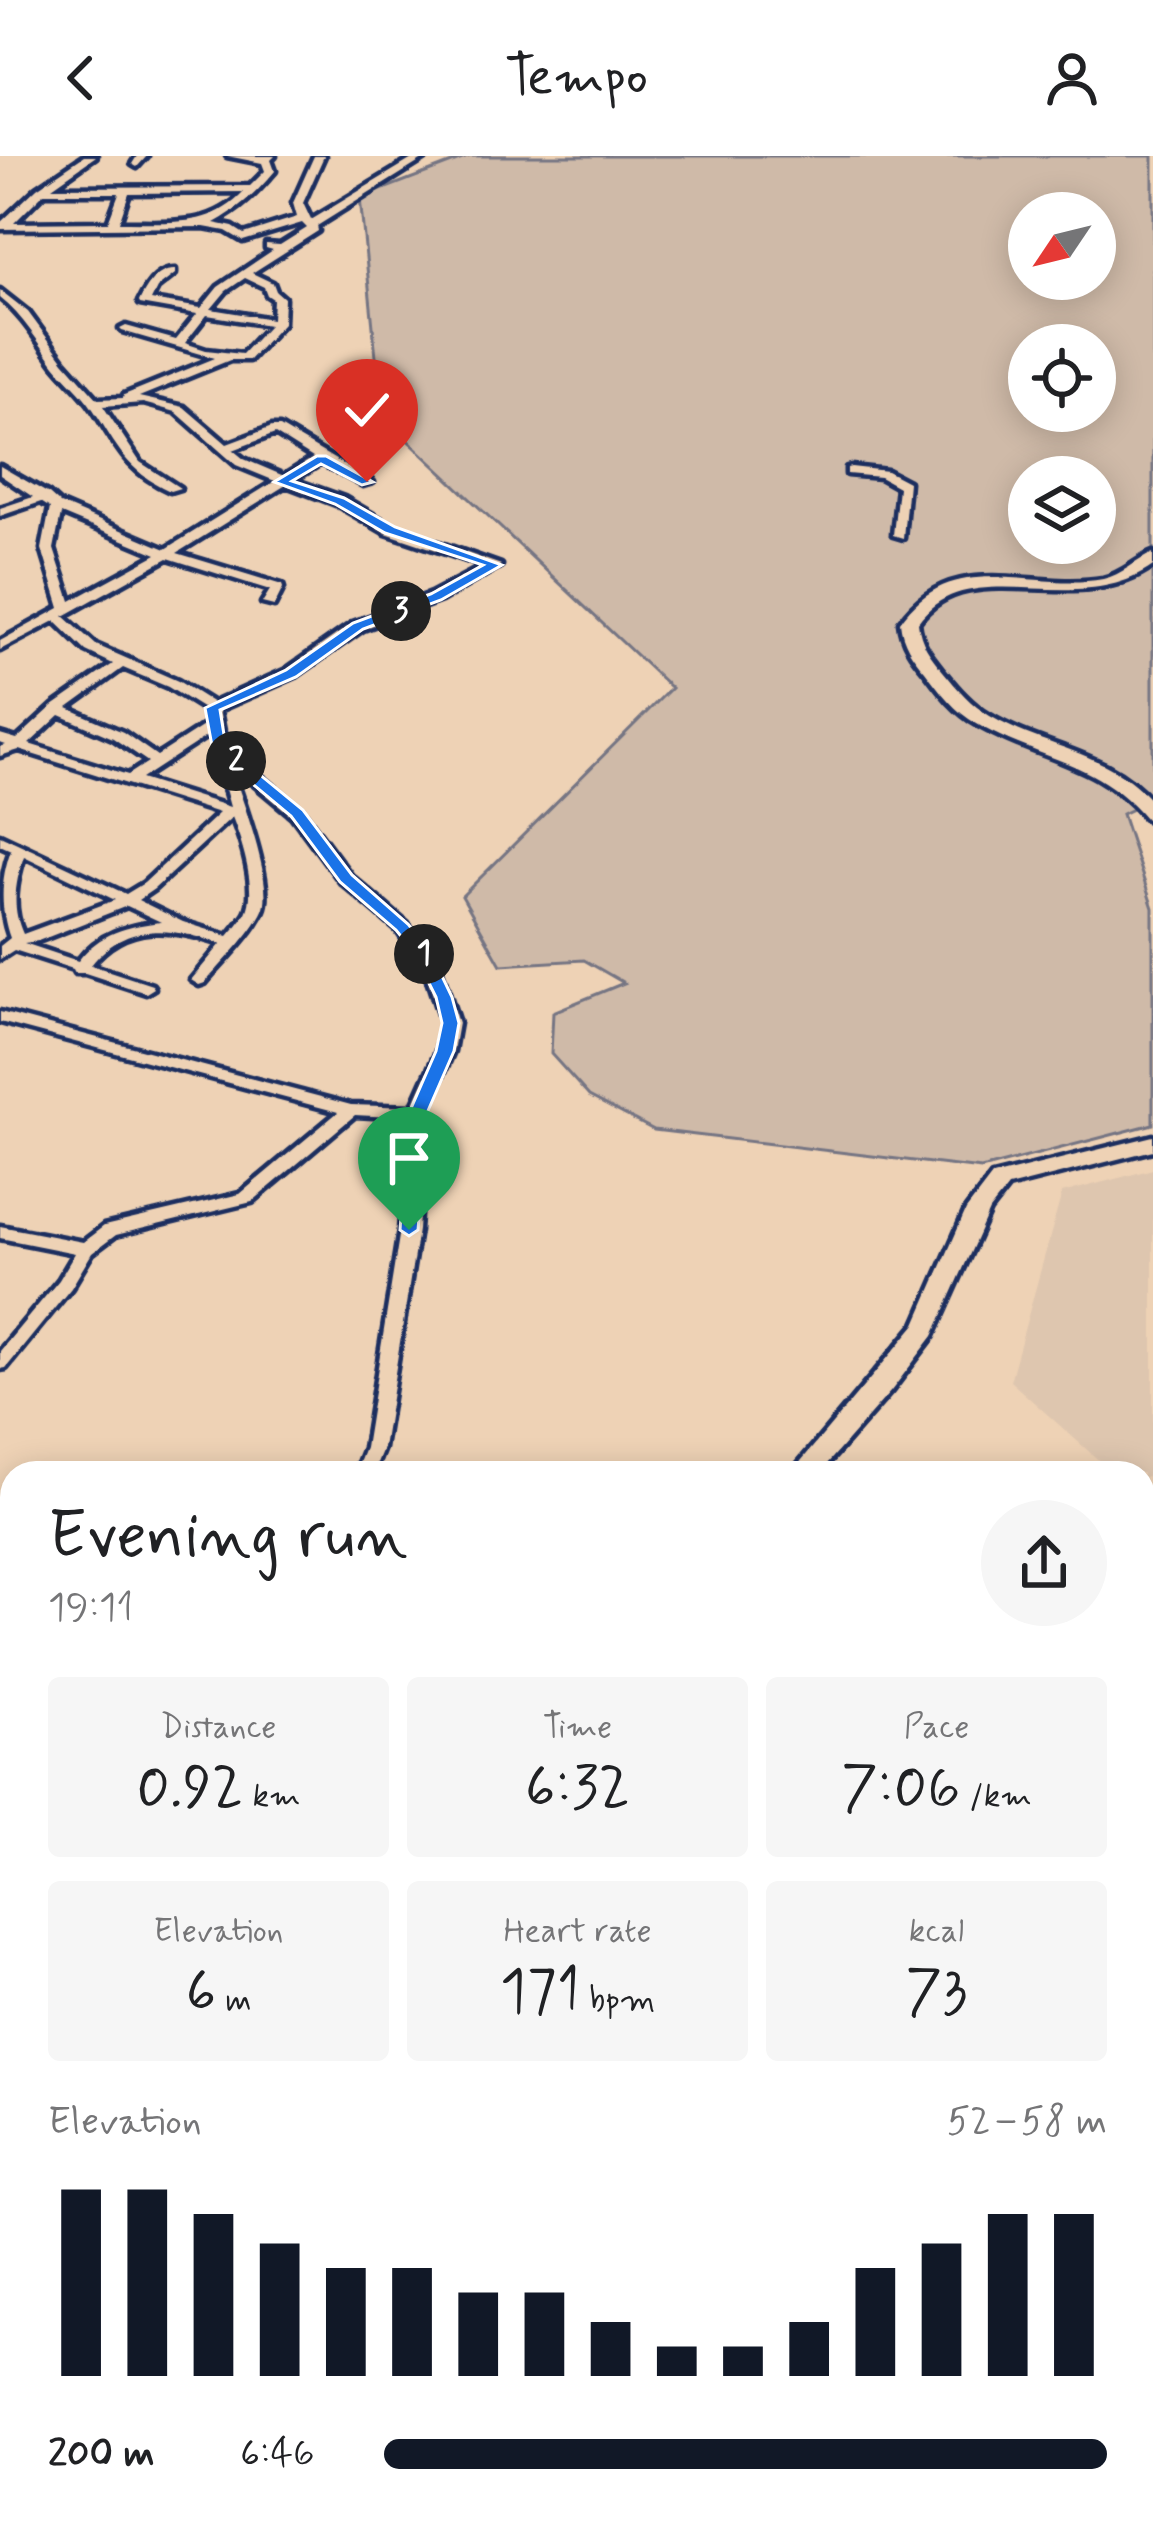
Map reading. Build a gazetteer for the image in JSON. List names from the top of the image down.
{
  "north": "bottom left",
  "page": {
    "header": "Tempo",
    "pins": ["3", "2", "1"],
    "heading": ["Evening run", "19:11"],
    "stats": [
      ["Distance", "0.92 km"],
      ["Time", "6:32"],
      ["Pace", "7:06 /km"],
      ["Elevation", "6 m"],
      ["Heart rate", "171 bpm"],
      ["kcal", "73"]
    ],
    "chart": ["Elevation", "52–58 m"],
    "list": [
      {
        "name": "200 m",
        "note": "6:46"
      }
    ]
  }
}
